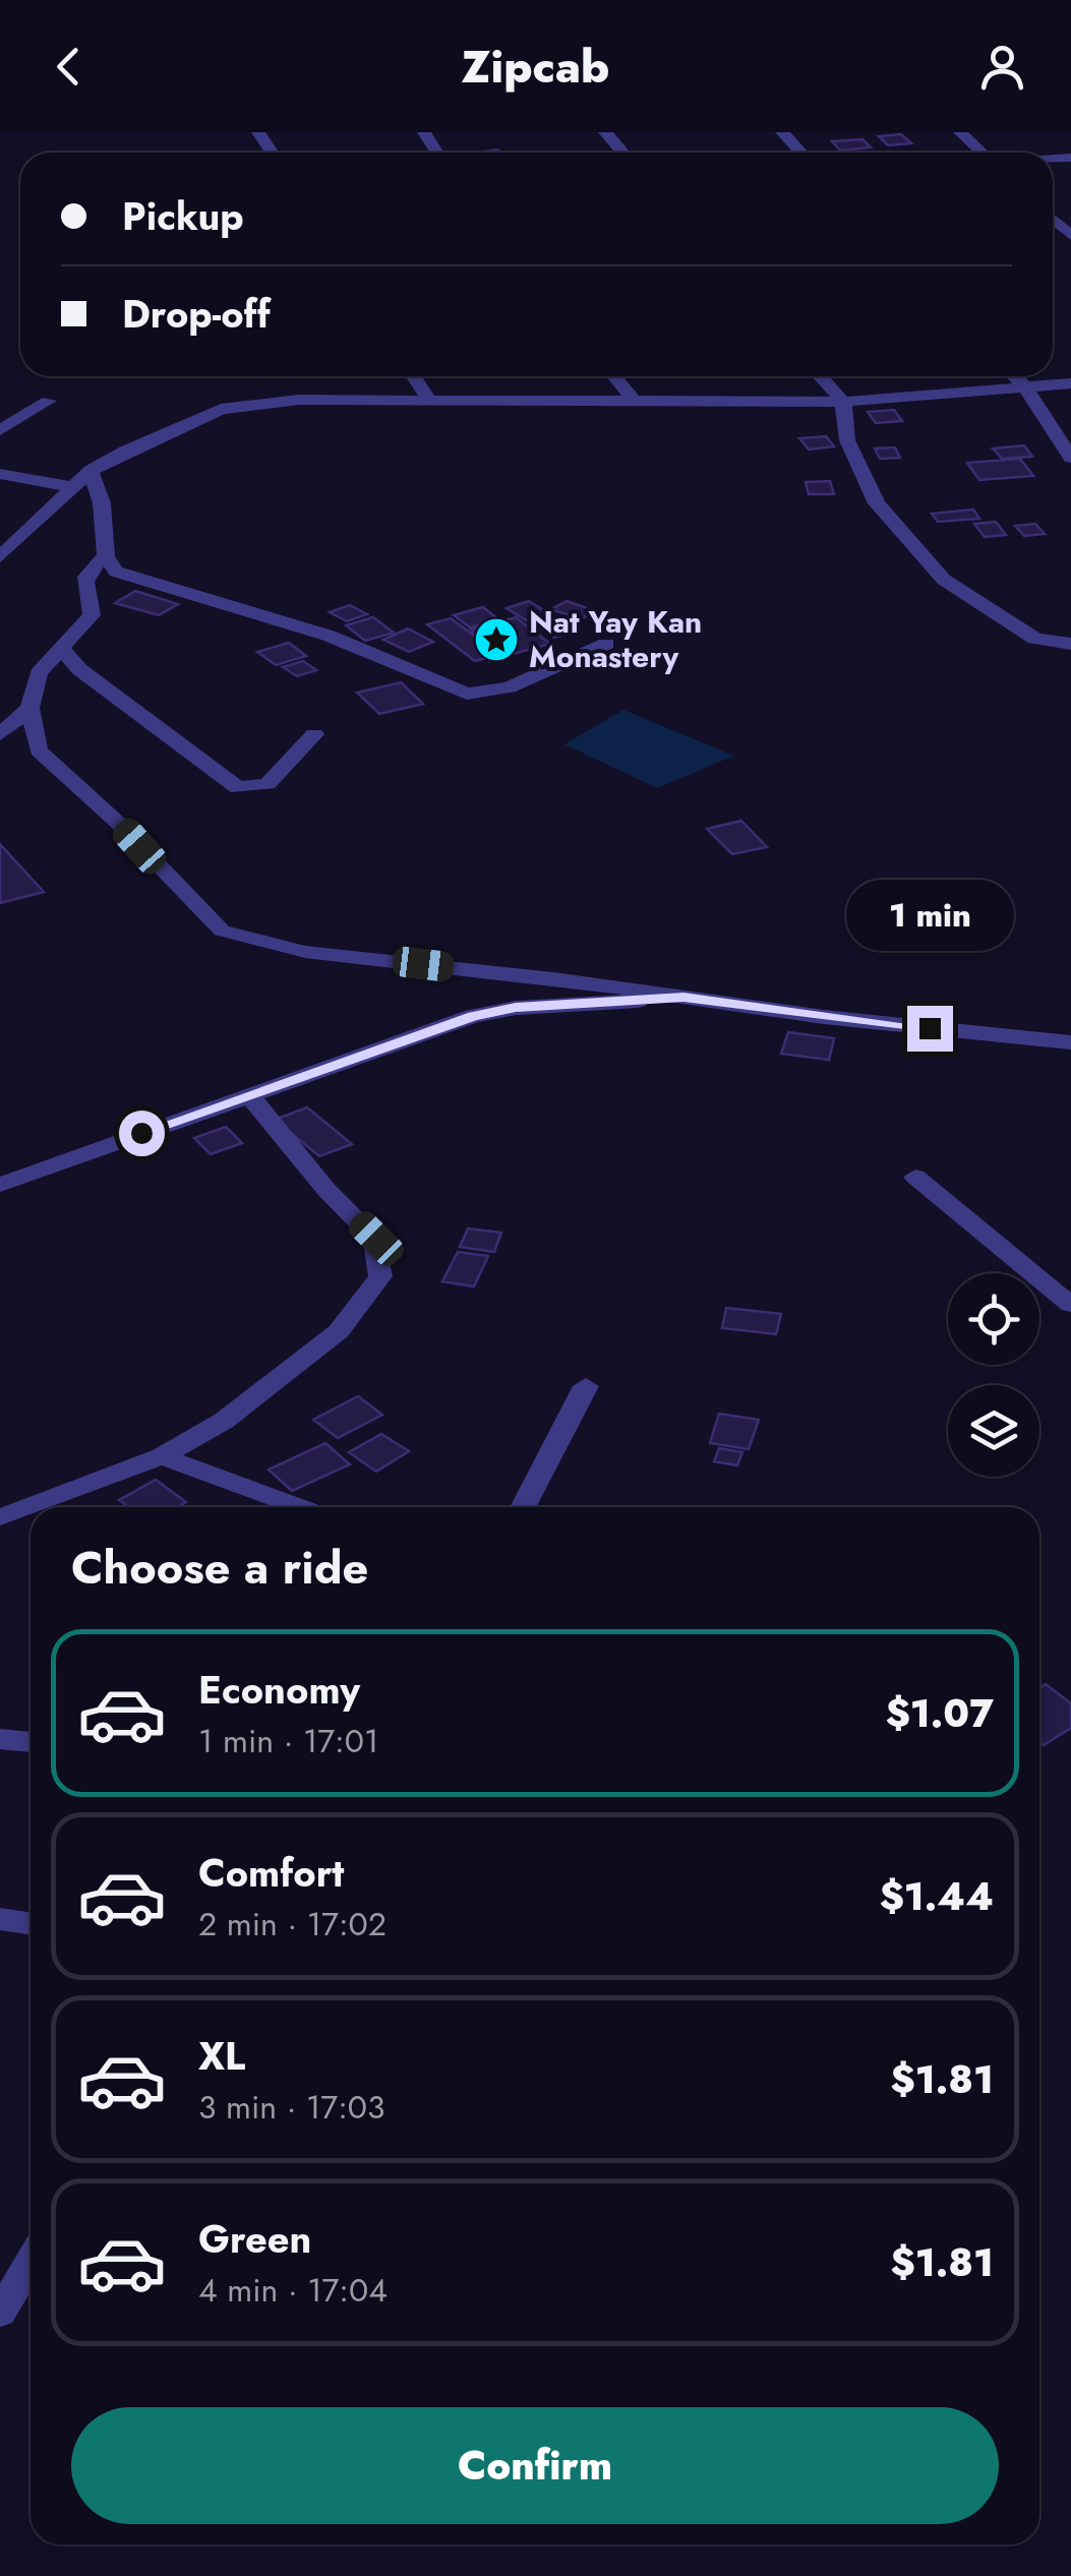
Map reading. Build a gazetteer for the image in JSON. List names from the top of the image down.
{
  "places": {
    "place": ["Nat Yay Kan Monastery"]
  },
  "page": {
    "header": "Zipcab",
    "banner": ["Pickup", "Drop-off"],
    "bubble": "1 min",
    "heading": "Choose a ride",
    "list": [
      {
        "name": "Economy",
        "note": "1 min · 17:01",
        "value": "$1.07"
      },
      {
        "name": "Comfort",
        "note": "2 min · 17:02",
        "value": "$1.44"
      },
      {
        "name": "XL",
        "note": "3 min · 17:03",
        "value": "$1.81"
      },
      {
        "name": "Green",
        "note": "4 min · 17:04",
        "value": "$1.81"
      }
    ],
    "buttons": "Confirm"
  }
}
